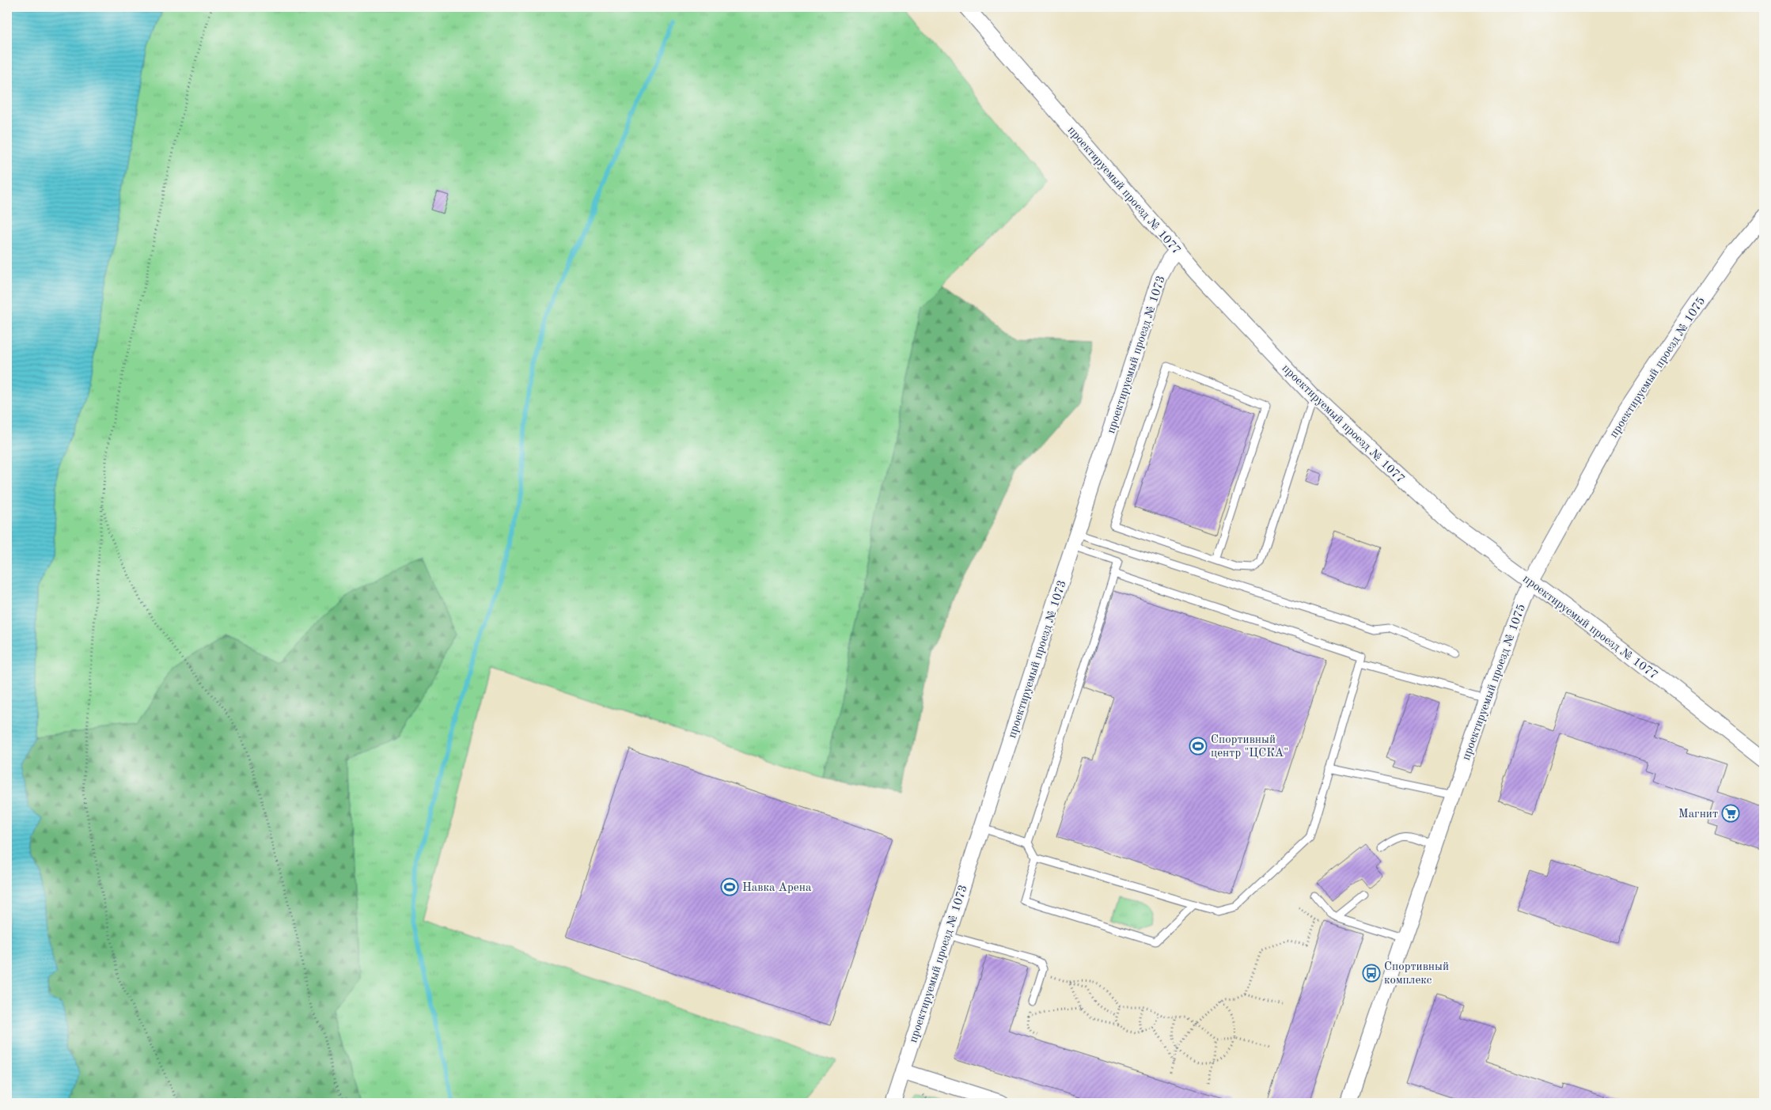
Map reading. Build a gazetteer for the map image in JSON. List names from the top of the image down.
{
  "streets": {
    "street": ["проектируемый проезд № 1077", "проектируемый проезд № 1073", "проектируемый проезд № 1075"]
  },
  "crossings": [
    ["проектируемый проезд № 1077", "проектируемый проезд № 1073"],
    ["проектируемый проезд № 1077", "проектируемый проезд № 1075"]
  ],
  "places": {
    "sports": ["Спортивный центр \"ЦСКА\"", "Навка Арена"],
    "supermarket": ["Магнит"],
    "bus stop": ["Спортивный комплекс"]
  }
}
